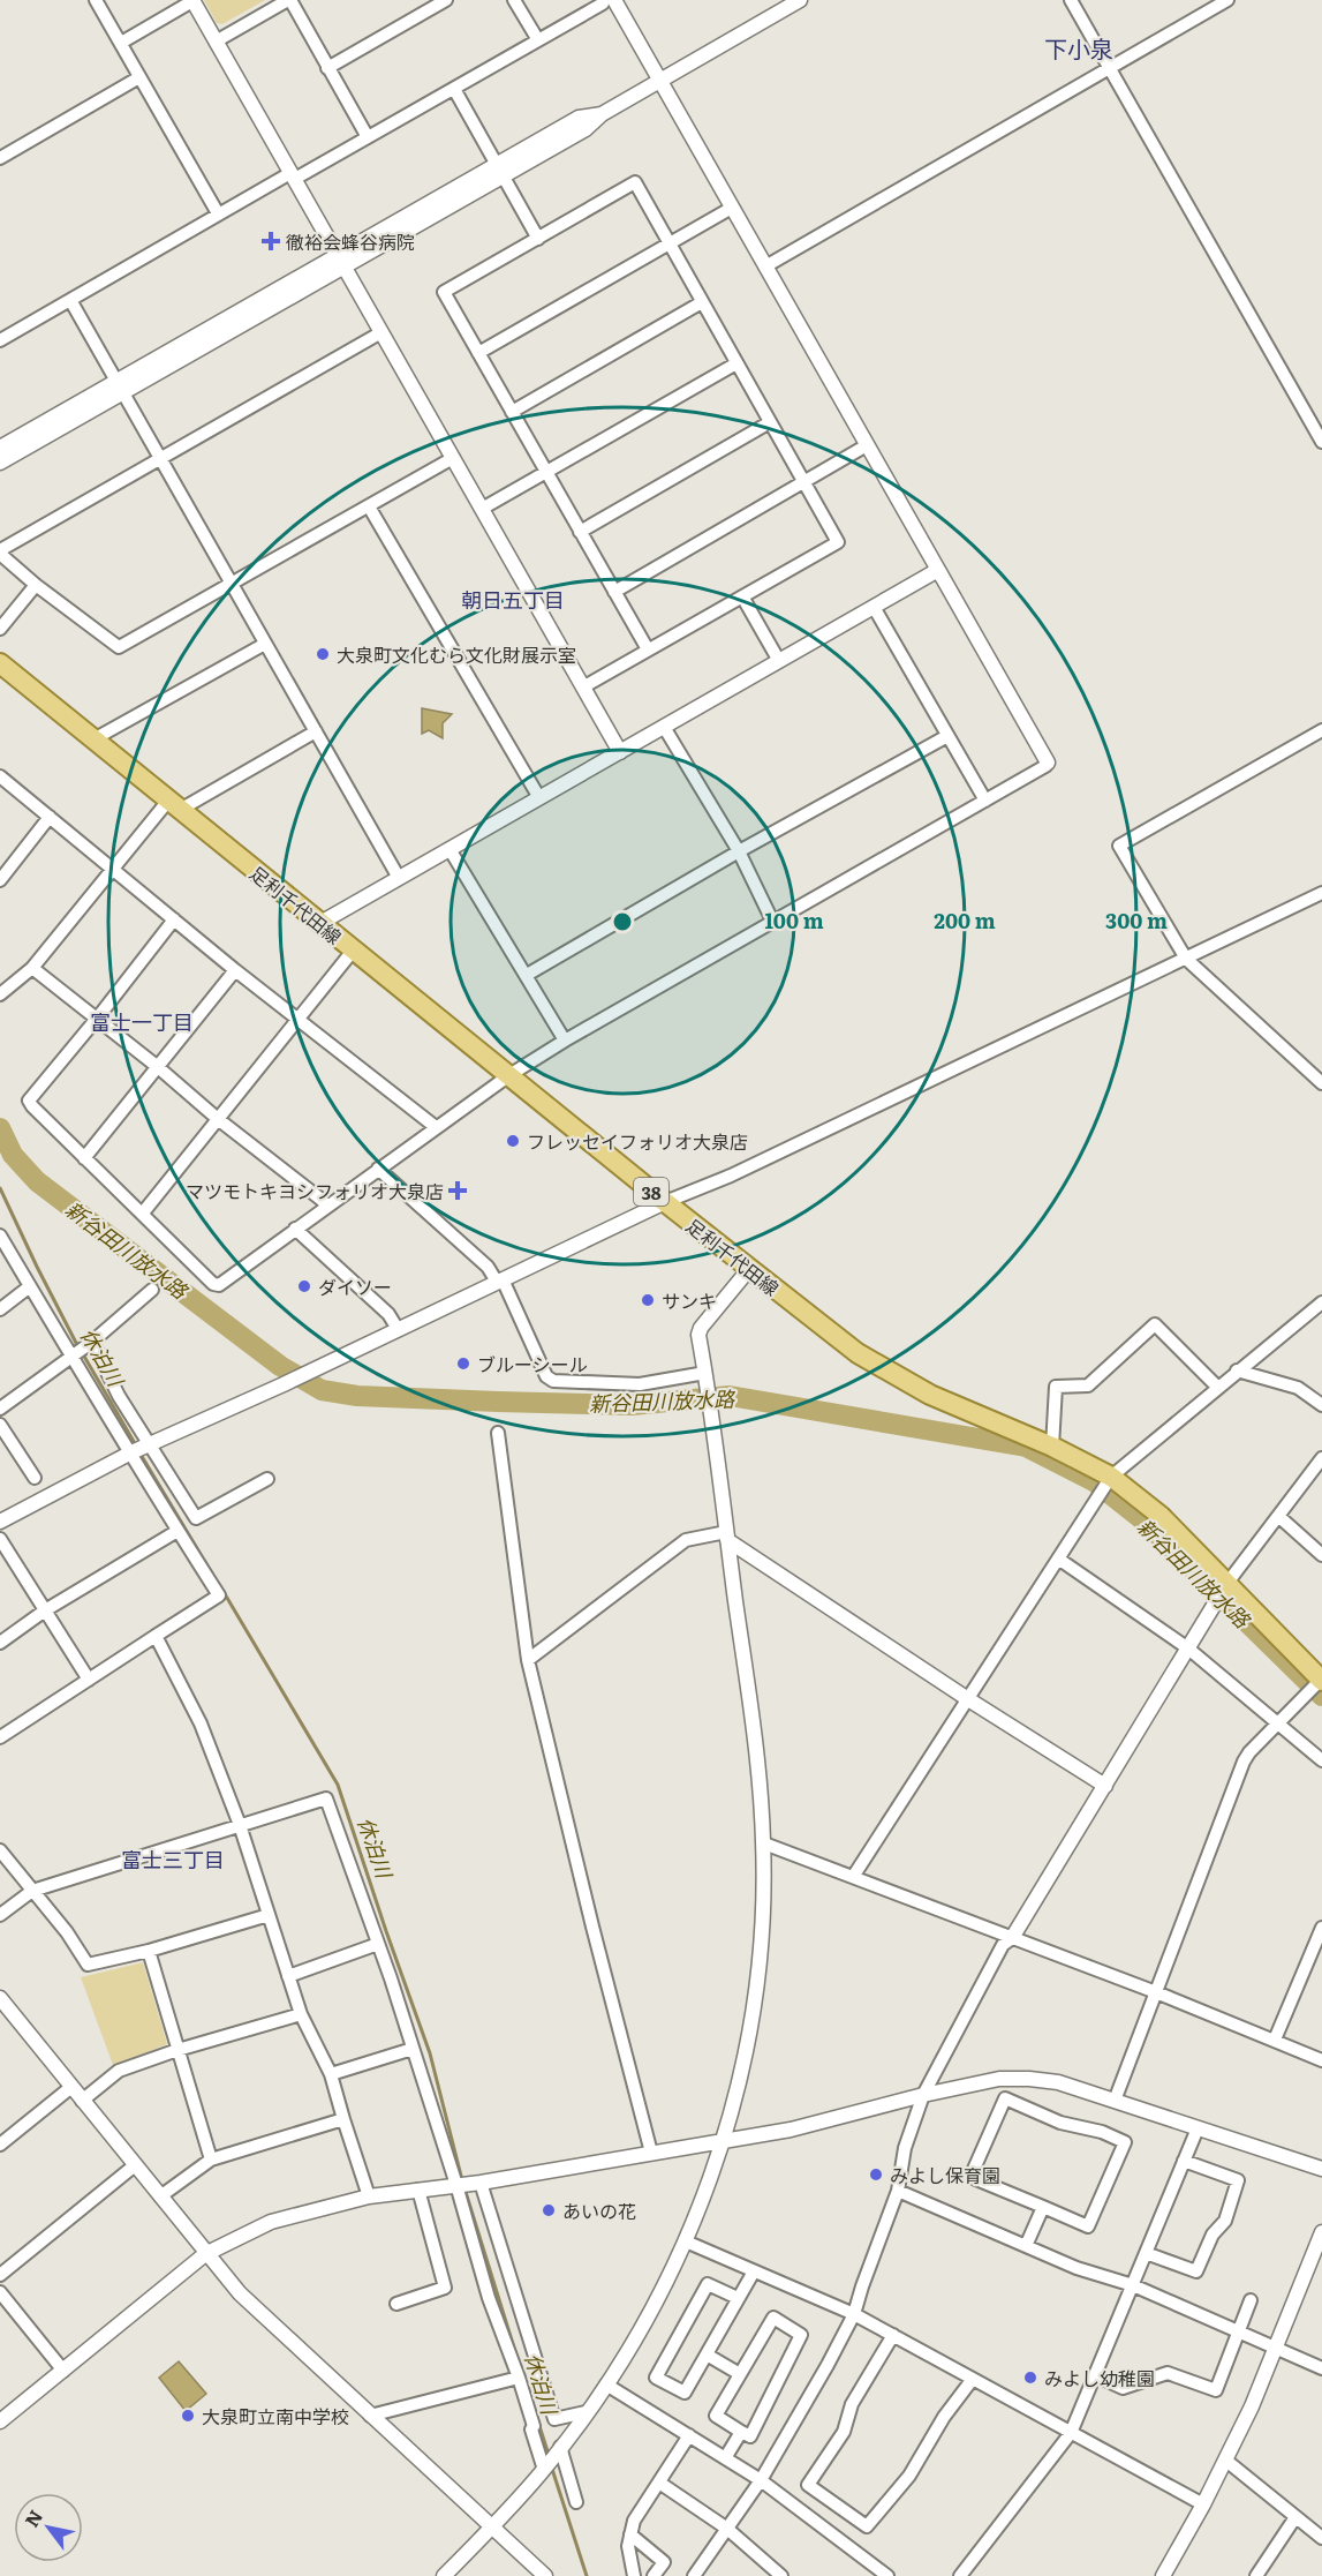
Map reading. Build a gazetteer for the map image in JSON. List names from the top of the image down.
{
  "streets": {
    "main road": ["足利千代田線", "38"]
  },
  "districts": [
    "下小泉",
    "朝日五丁目",
    "富士一丁目",
    "富士三丁目"
  ],
  "water": ["新谷田川放水路", "休泊川"],
  "places": {
    "health": ["徹裕会蜂谷病院", "マツモトキヨシフォリオ大泉店"],
    "other": [
      "大泉町文化むら文化財展示室",
      "フレッセイフォリオ大泉店",
      "ダイソー",
      "サンキ",
      "ブルーシール",
      "みよし保育園",
      "あいの花",
      "みよし幼稚園",
      "大泉町立南中学校"
    ]
  },
  "north": "top left",
  "rings": ["100 m", "200 m", "300 m"]
}
